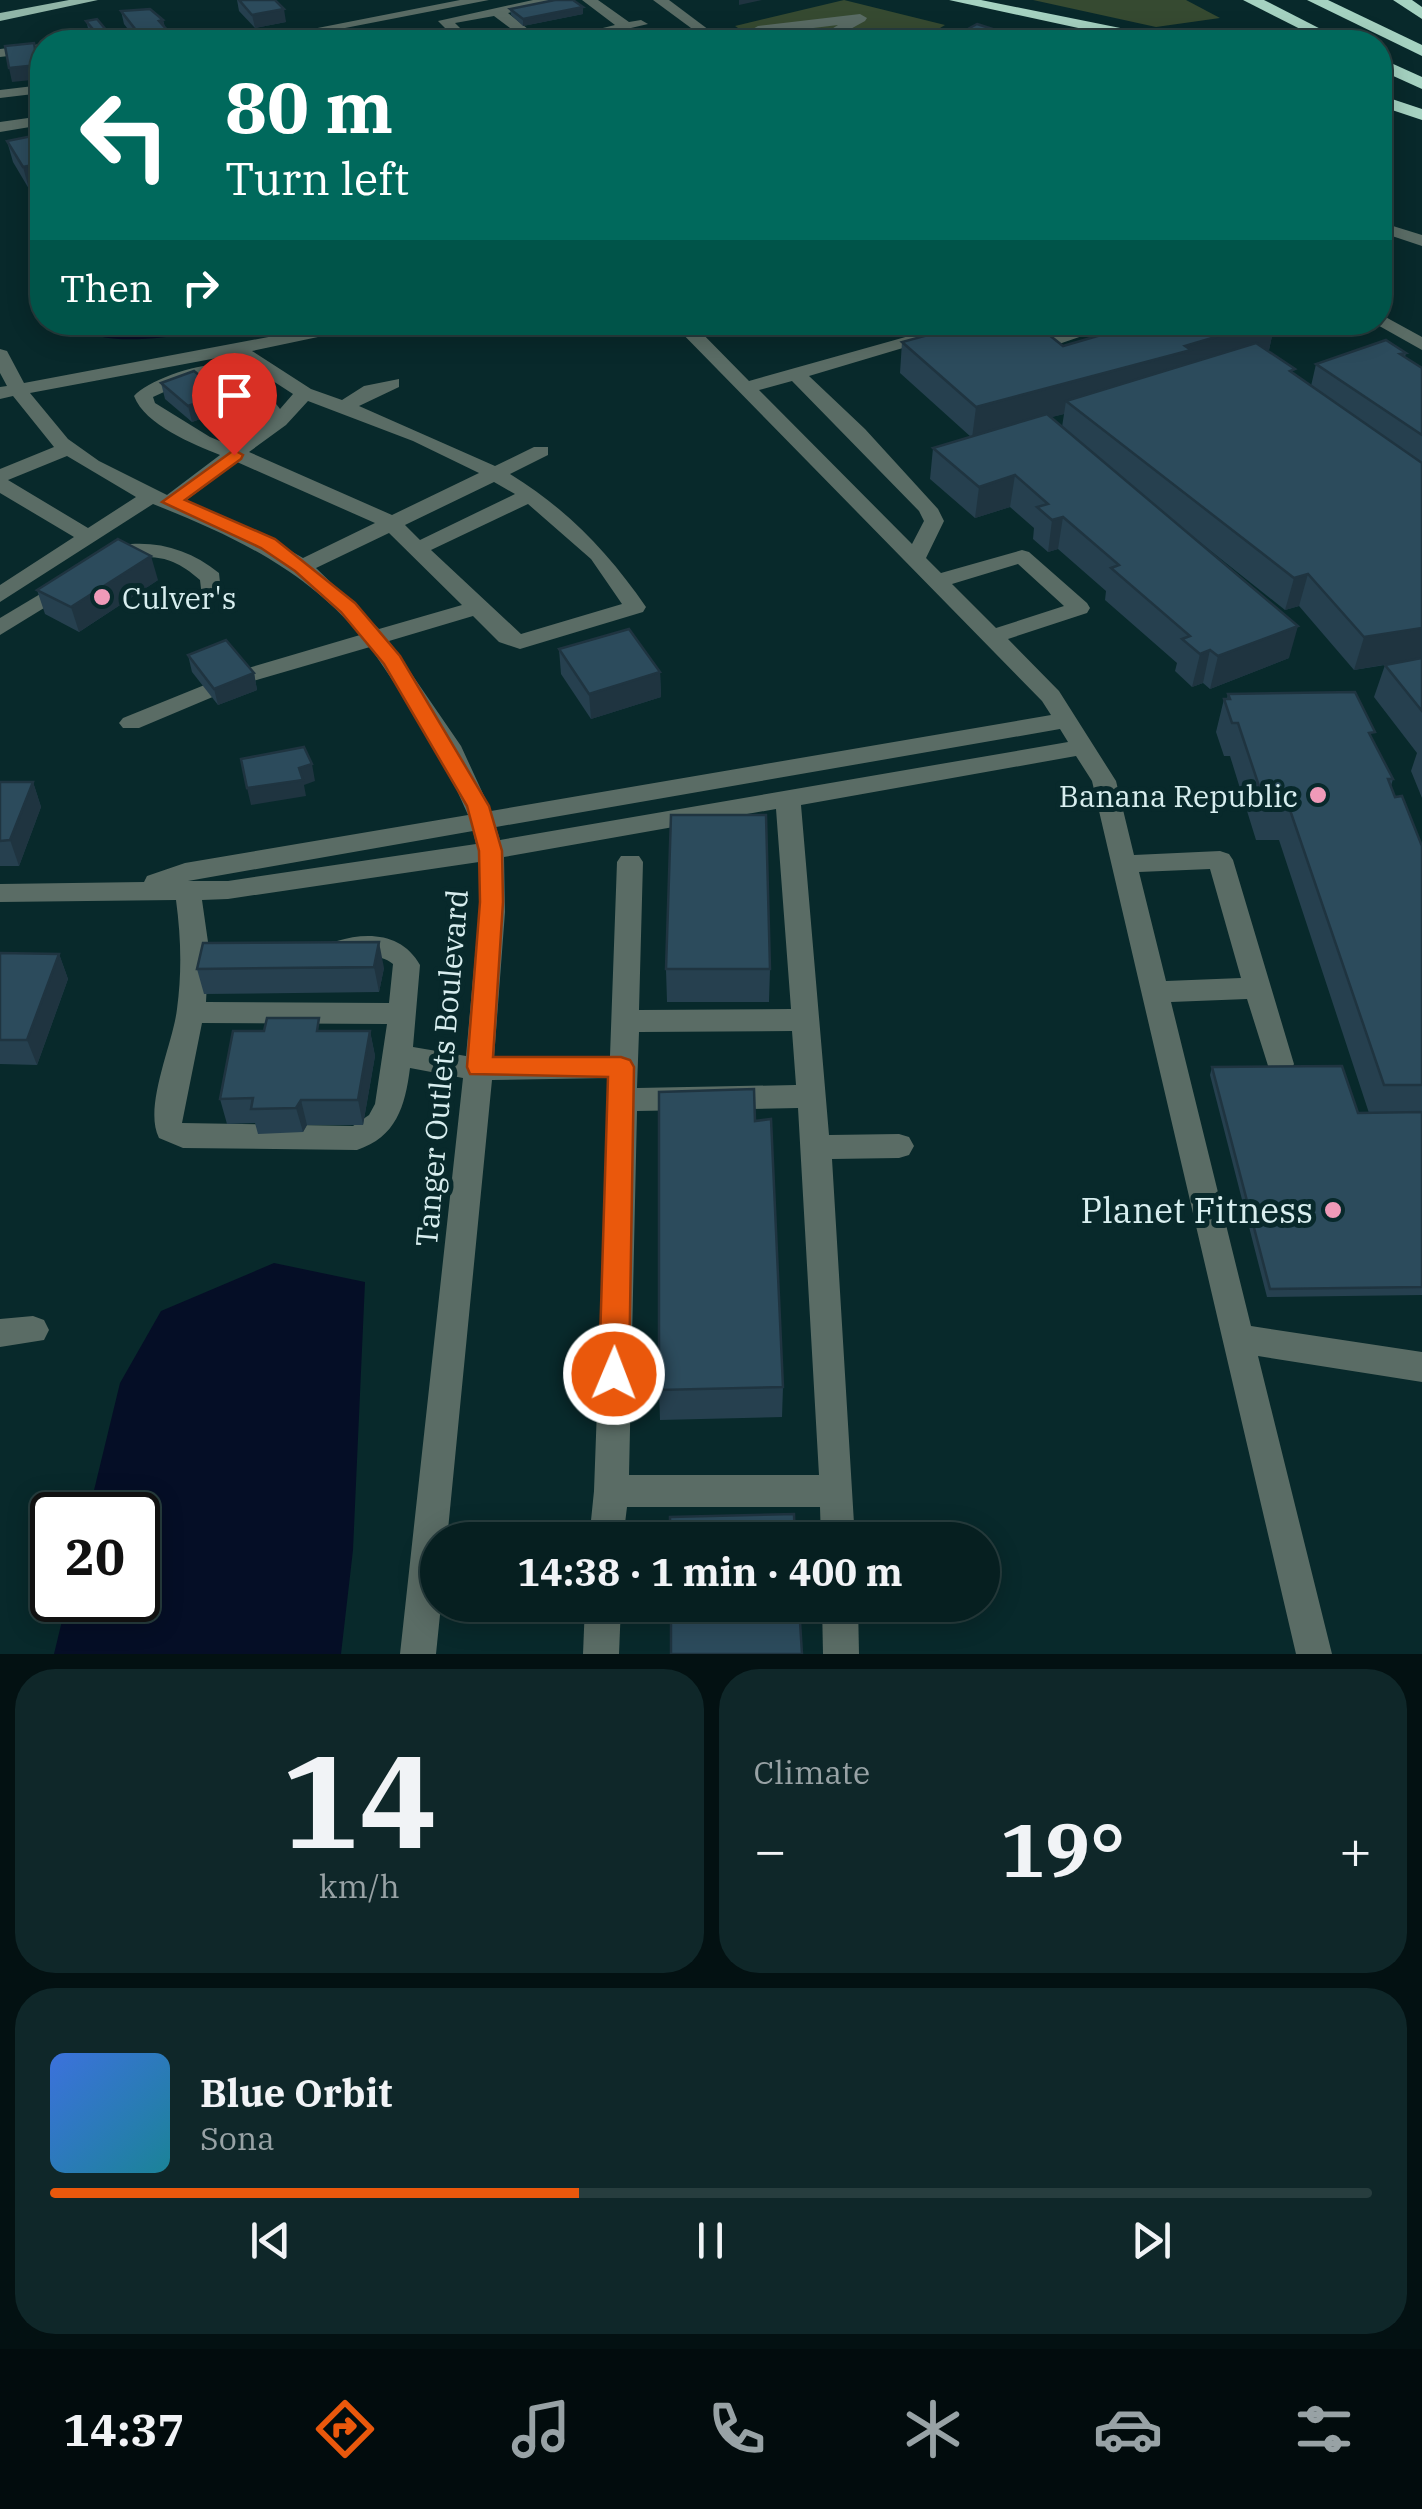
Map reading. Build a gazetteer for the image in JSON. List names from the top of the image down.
{
  "streets": {
    "street": ["Tanger Outlets Boulevard"]
  },
  "places": ["Culver's", "Banana Republic", "Planet Fitness"],
  "page": {
    "turn": ["80 m", "Turn left"],
    "then": "Then",
    "limit": "20",
    "trip": "14:38 · 1 min · 400 m",
    "tile": [
      ["14", "km/h"],
      "Climate"
    ],
    "heat": ["−", "19°", "+"],
    "song": ["Blue Orbit", "Sona"],
    "tabs": "14:37"
  }
}
